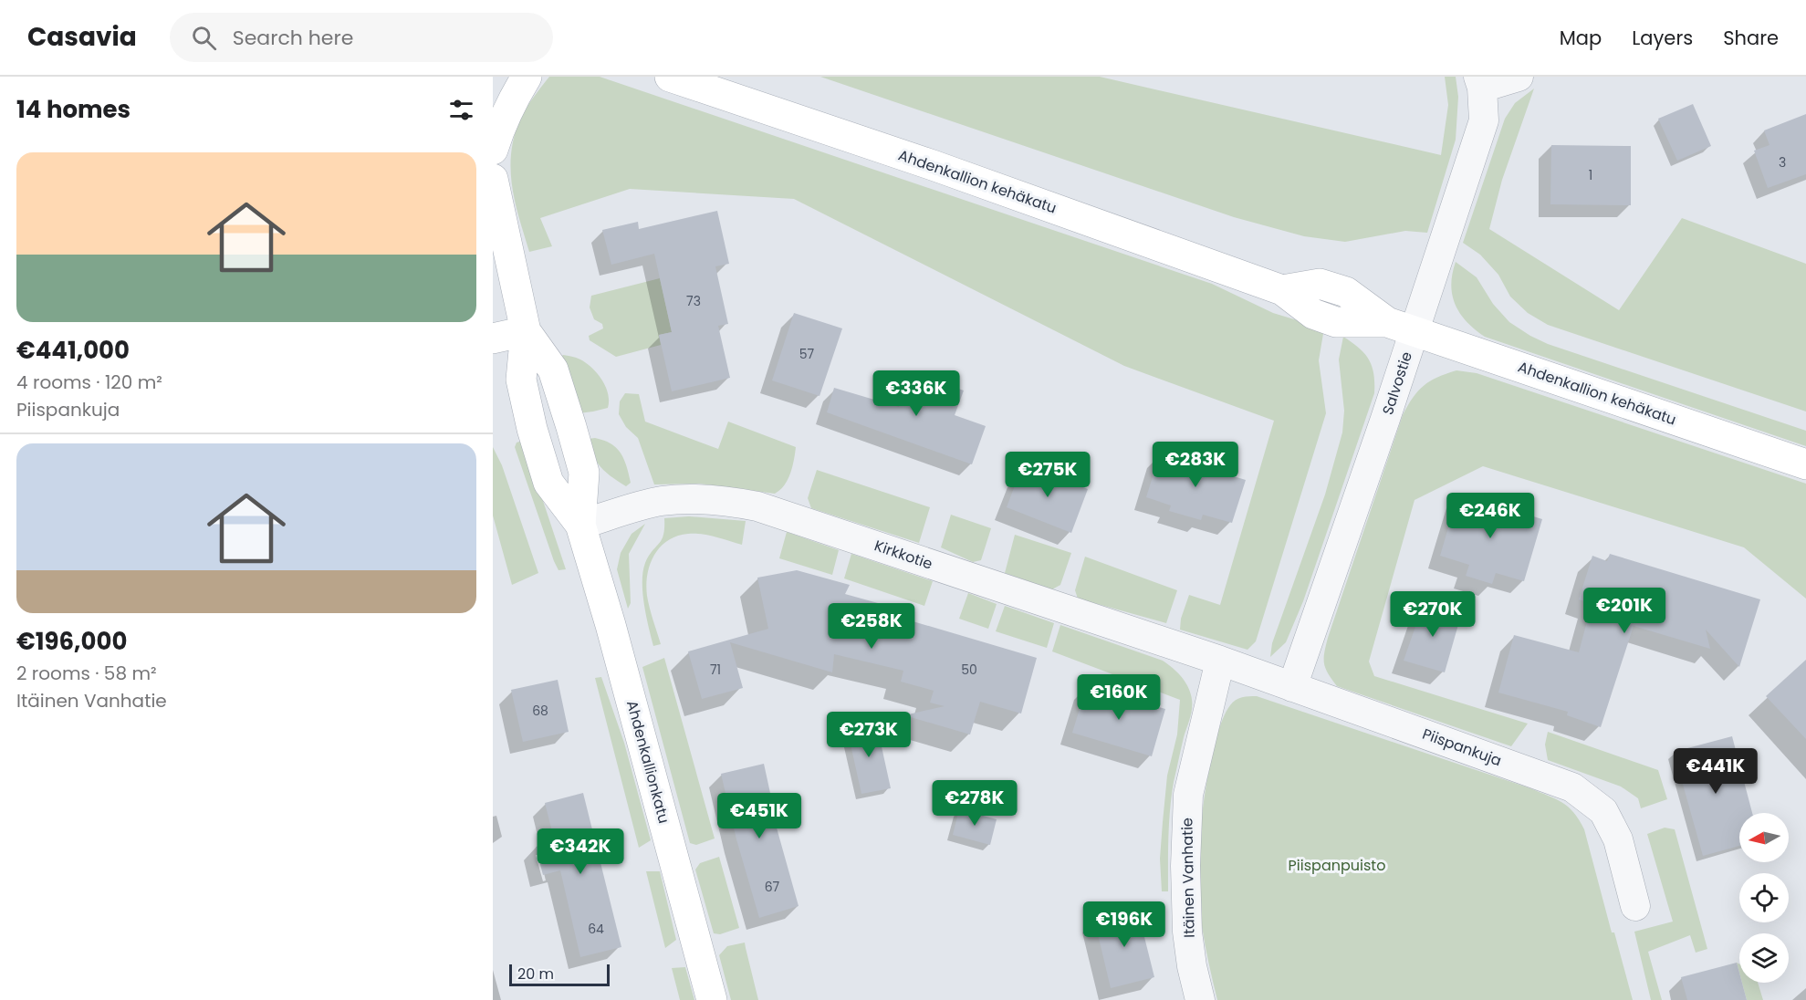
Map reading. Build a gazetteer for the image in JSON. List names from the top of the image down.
{
  "streets": {
    "street": [
      "Ahdenkallion kehäkatu",
      "Salvostie",
      "Kirkkotie",
      "Piispankuja",
      "Ahdenkallionkatu",
      "Itäinen Vanhatie"
    ]
  },
  "crossings": [
    ["Ahdenkallion kehäkatu", "Salvostie"],
    ["Salvostie", "Piispankuja"],
    ["Kirkkotie", "Piispankuja"],
    ["Kirkkotie", "Ahdenkallionkatu"],
    ["Kirkkotie", "Itäinen Vanhatie"],
    ["Piispankuja", "Itäinen Vanhatie"]
  ],
  "parks": ["Piispanpuisto"],
  "house_numbers": [
    "3",
    "1",
    "73",
    "57",
    "71",
    "50",
    "68",
    "67",
    "64"
  ],
  "scale_bar": "20 m",
  "north": "left",
  "page": {
    "header": "Casavia",
    "search": "Search here",
    "nav": ["Map", "Layers", "Share"],
    "heading": "14 homes",
    "list": [
      {
        "name": "€441,000",
        "note": "4 rooms · 120 m² · Piispankuja"
      },
      {
        "name": "€196,000",
        "note": "2 rooms · 58 m² · Itäinen Vanhatie"
      }
    ],
    "price": [
      "€336K",
      "€283K",
      "€275K",
      "€246K",
      "€201K",
      "€270K",
      "€258K",
      "€160K",
      "€273K",
      "€441K",
      "€278K",
      "€451K",
      "€342K",
      "€196K"
    ],
    "scale": "20 m"
  }
}
